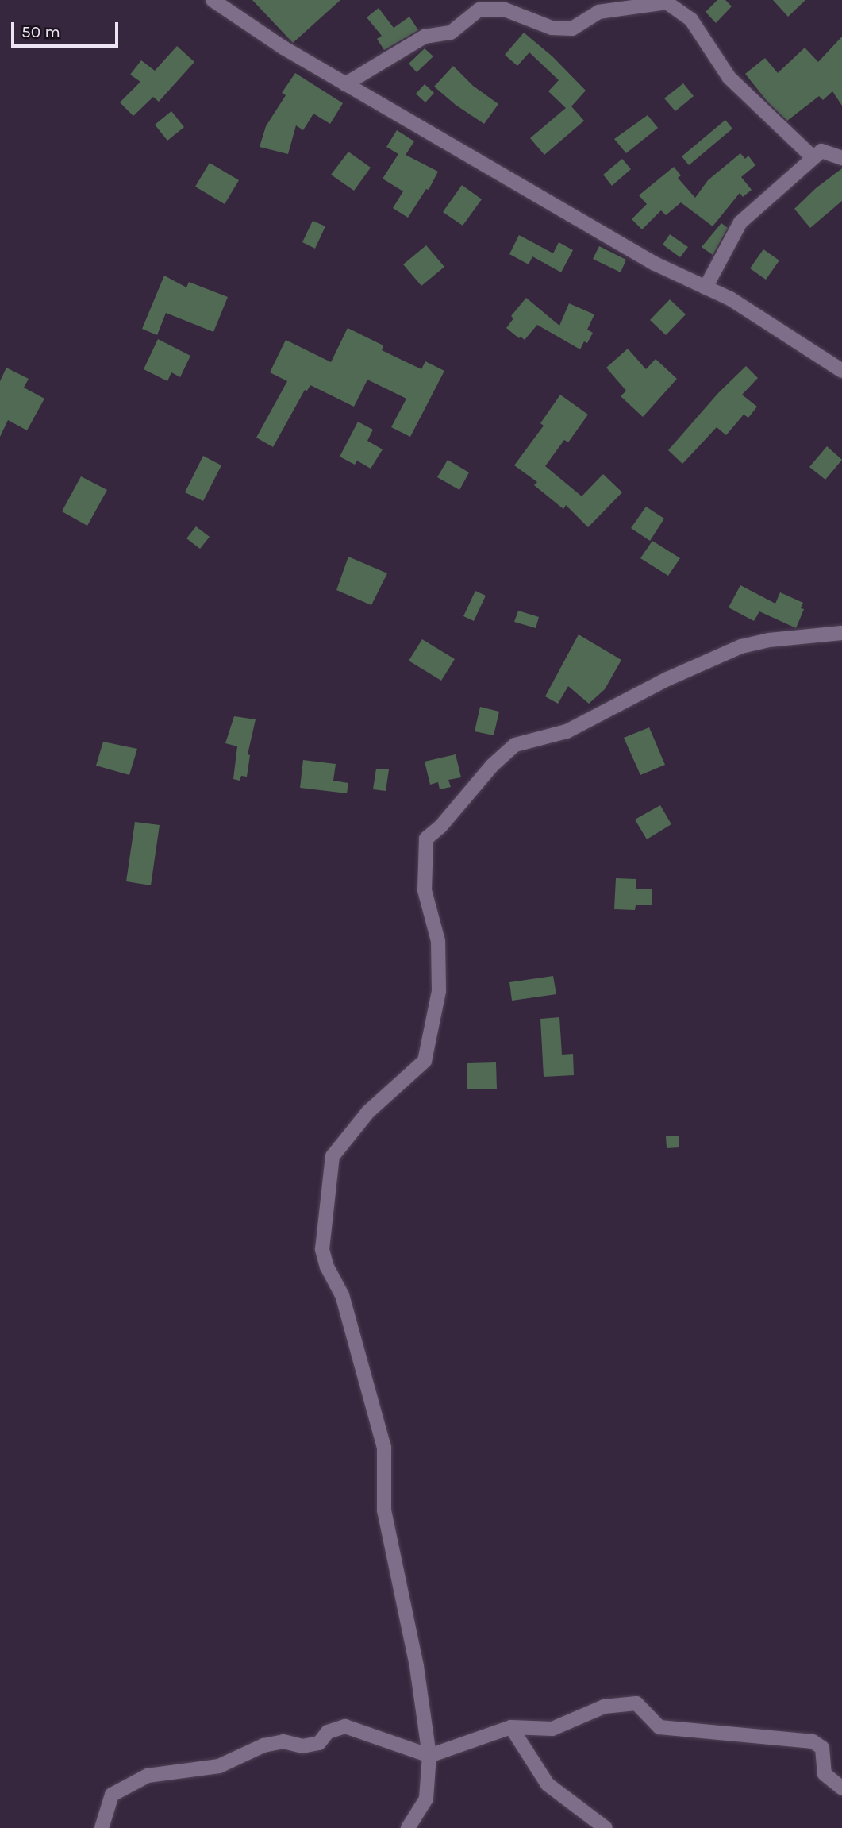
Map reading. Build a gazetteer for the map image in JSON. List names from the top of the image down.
{
  "scale_bar": "50 m"
}
